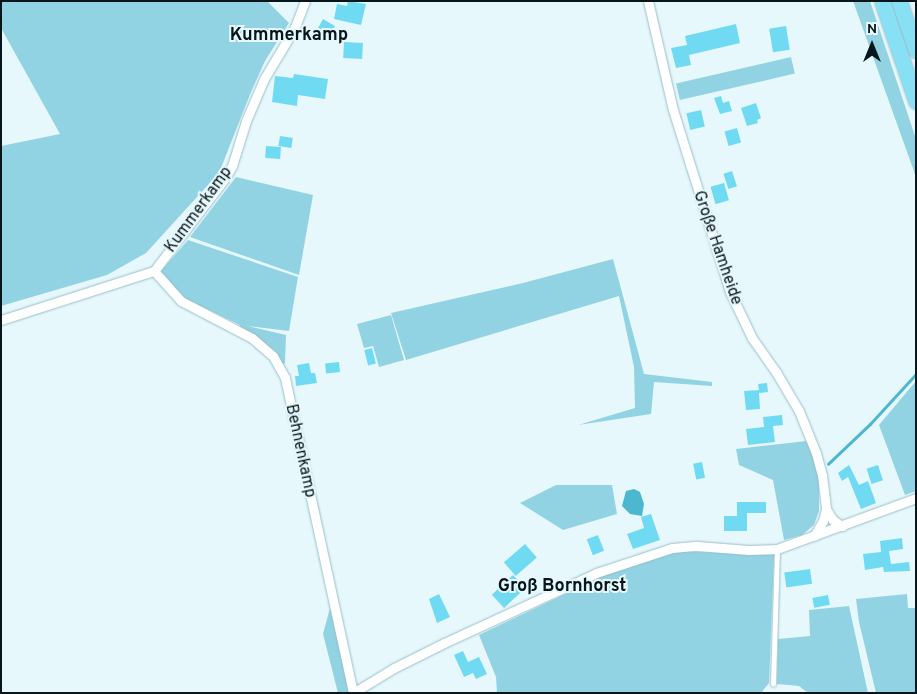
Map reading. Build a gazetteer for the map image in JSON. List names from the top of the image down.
{
  "streets": {
    "street": ["Kummerkamp", "Große Hamheide", "Behnenkamp"]
  },
  "crossings": [
    ["Kummerkamp", "Behnenkamp"]
  ],
  "districts": ["Kummerkamp", "Groß Bornhorst"],
  "north": "top"
}
